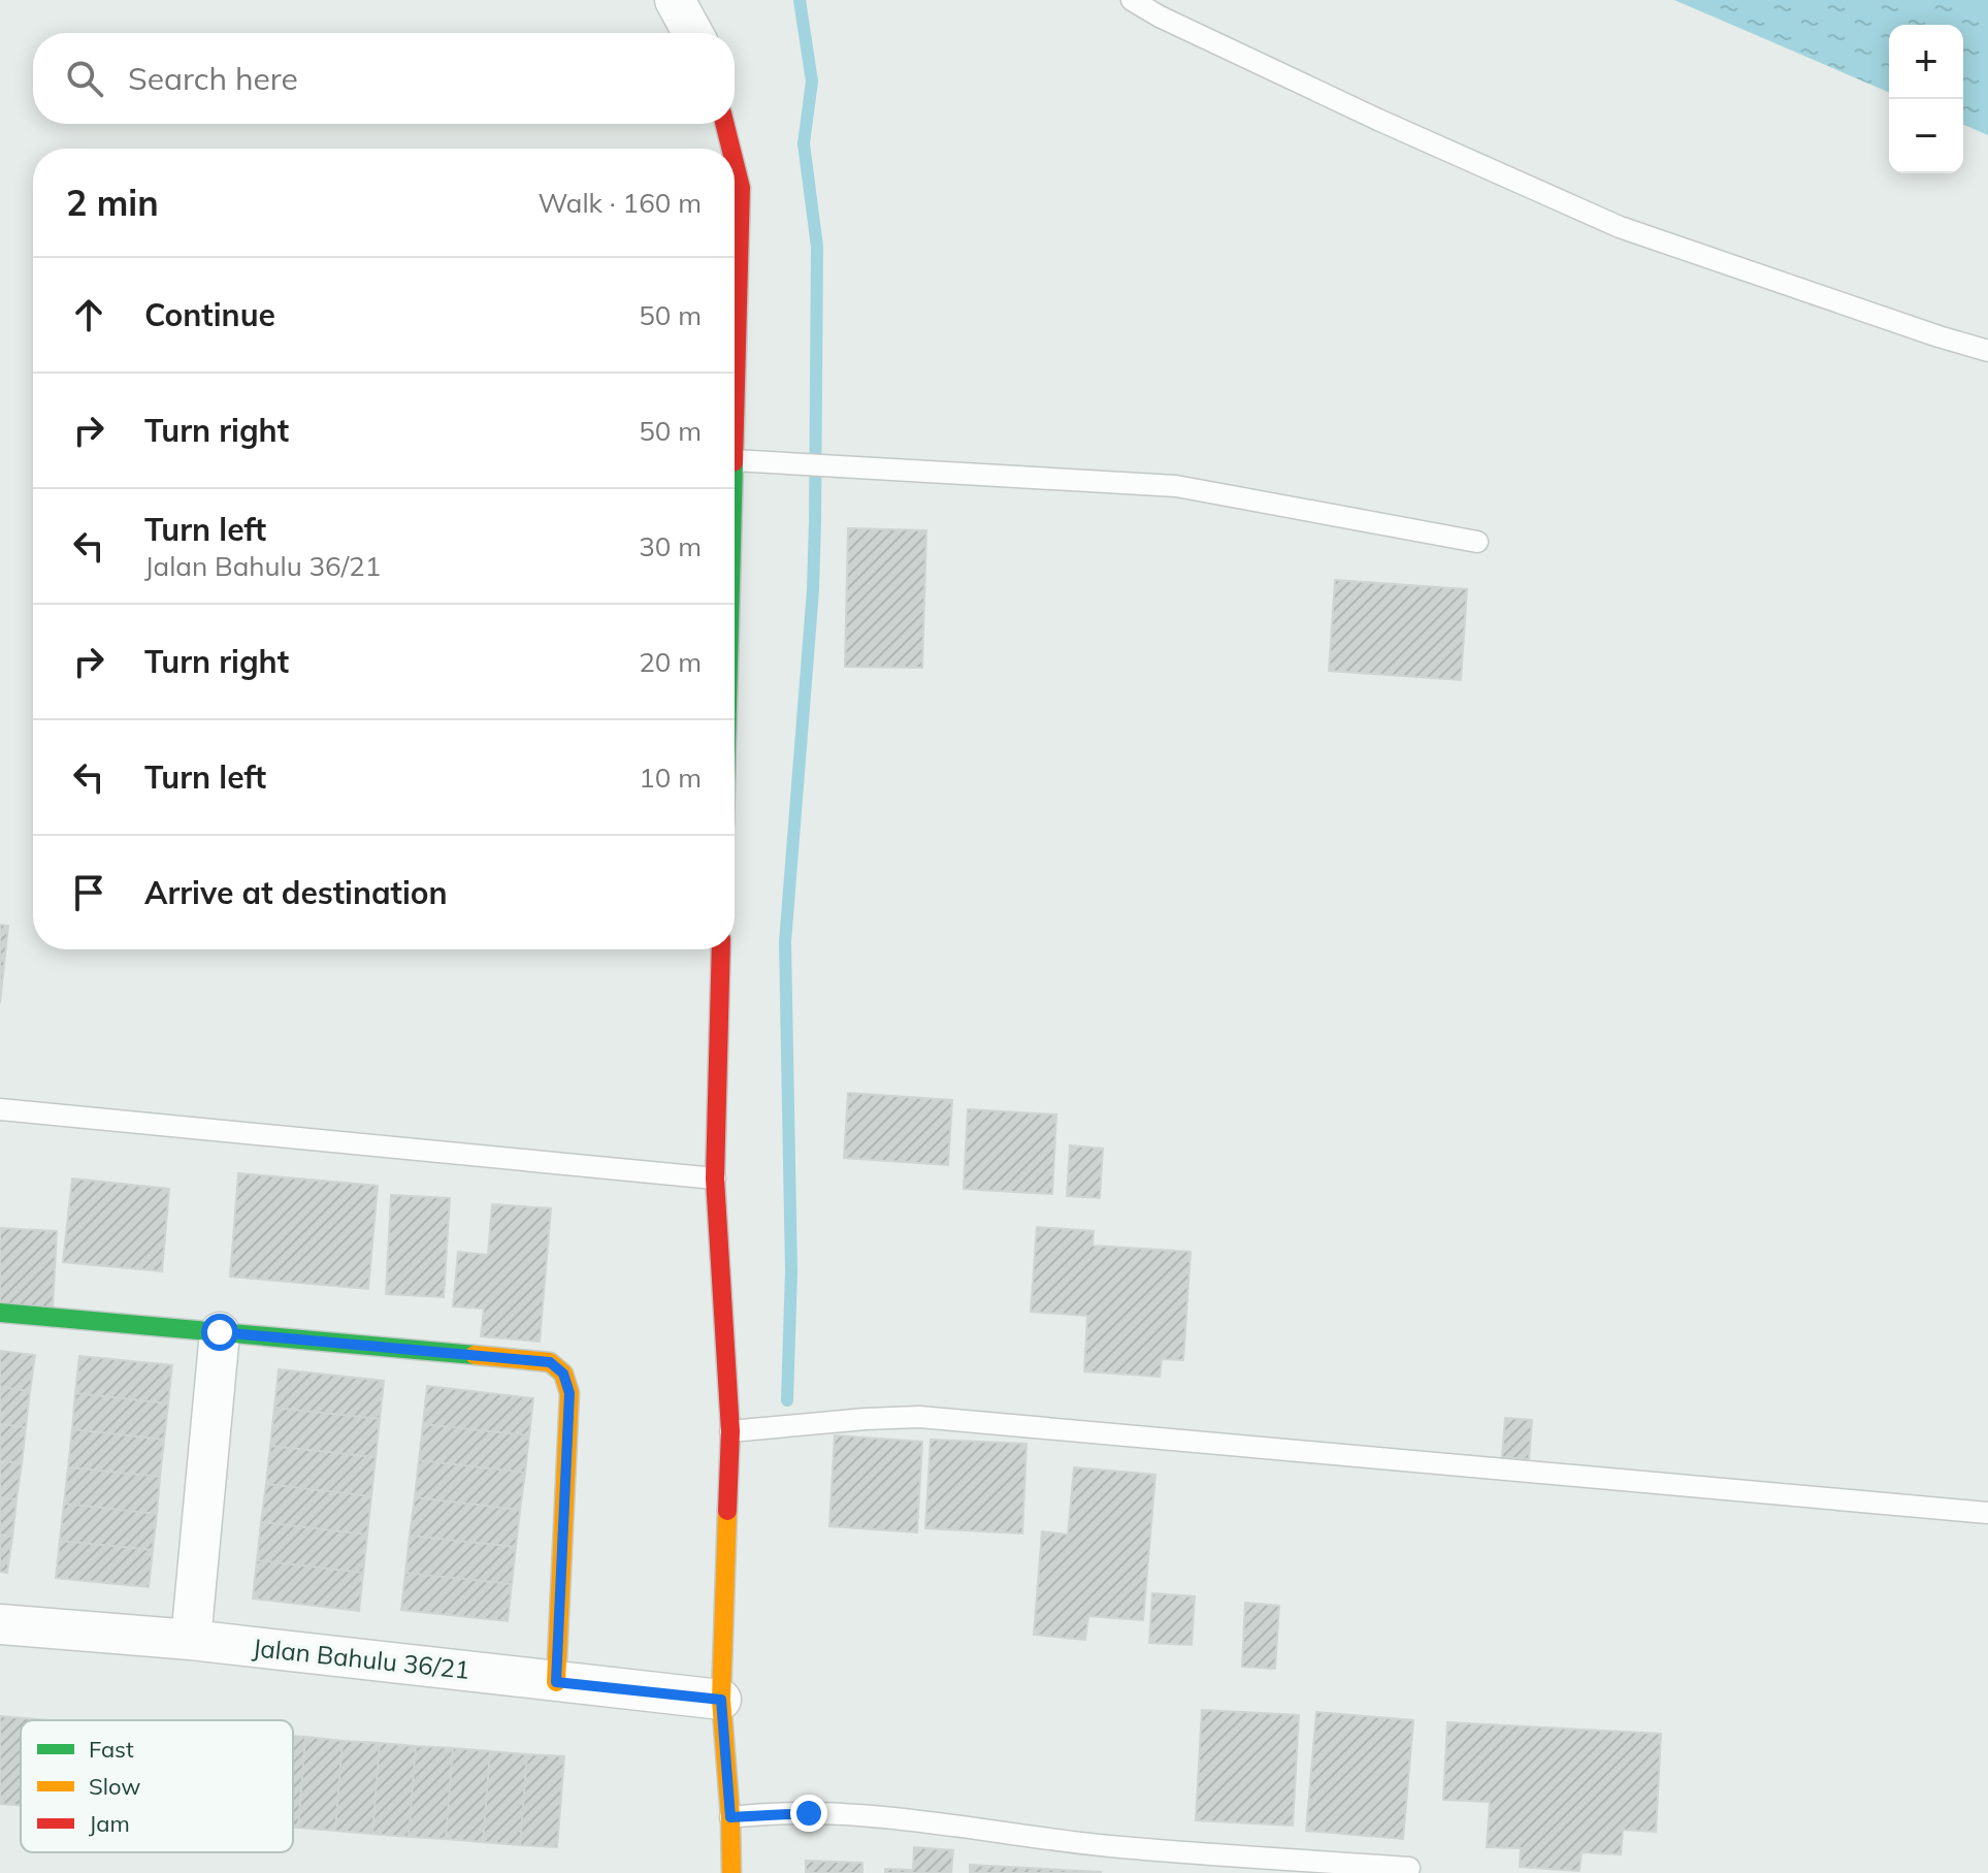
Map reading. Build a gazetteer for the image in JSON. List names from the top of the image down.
{
  "streets": {
    "street": ["Jalan Bahulu 36/21"]
  },
  "legend": ["Fast", "Slow", "Jam"],
  "page": {
    "map_buttons": ["+", "−"],
    "search": "Search here",
    "heading": ["2 min", "Walk · 160 m"],
    "list": [
      ["Continue", "50 m"],
      ["Turn right", "50 m"],
      ["Turn left", "Jalan Bahulu 36/21", "30 m"],
      ["Turn right", "20 m"],
      ["Turn left", "10 m"],
      "Arrive at destination"
    ]
  }
}
